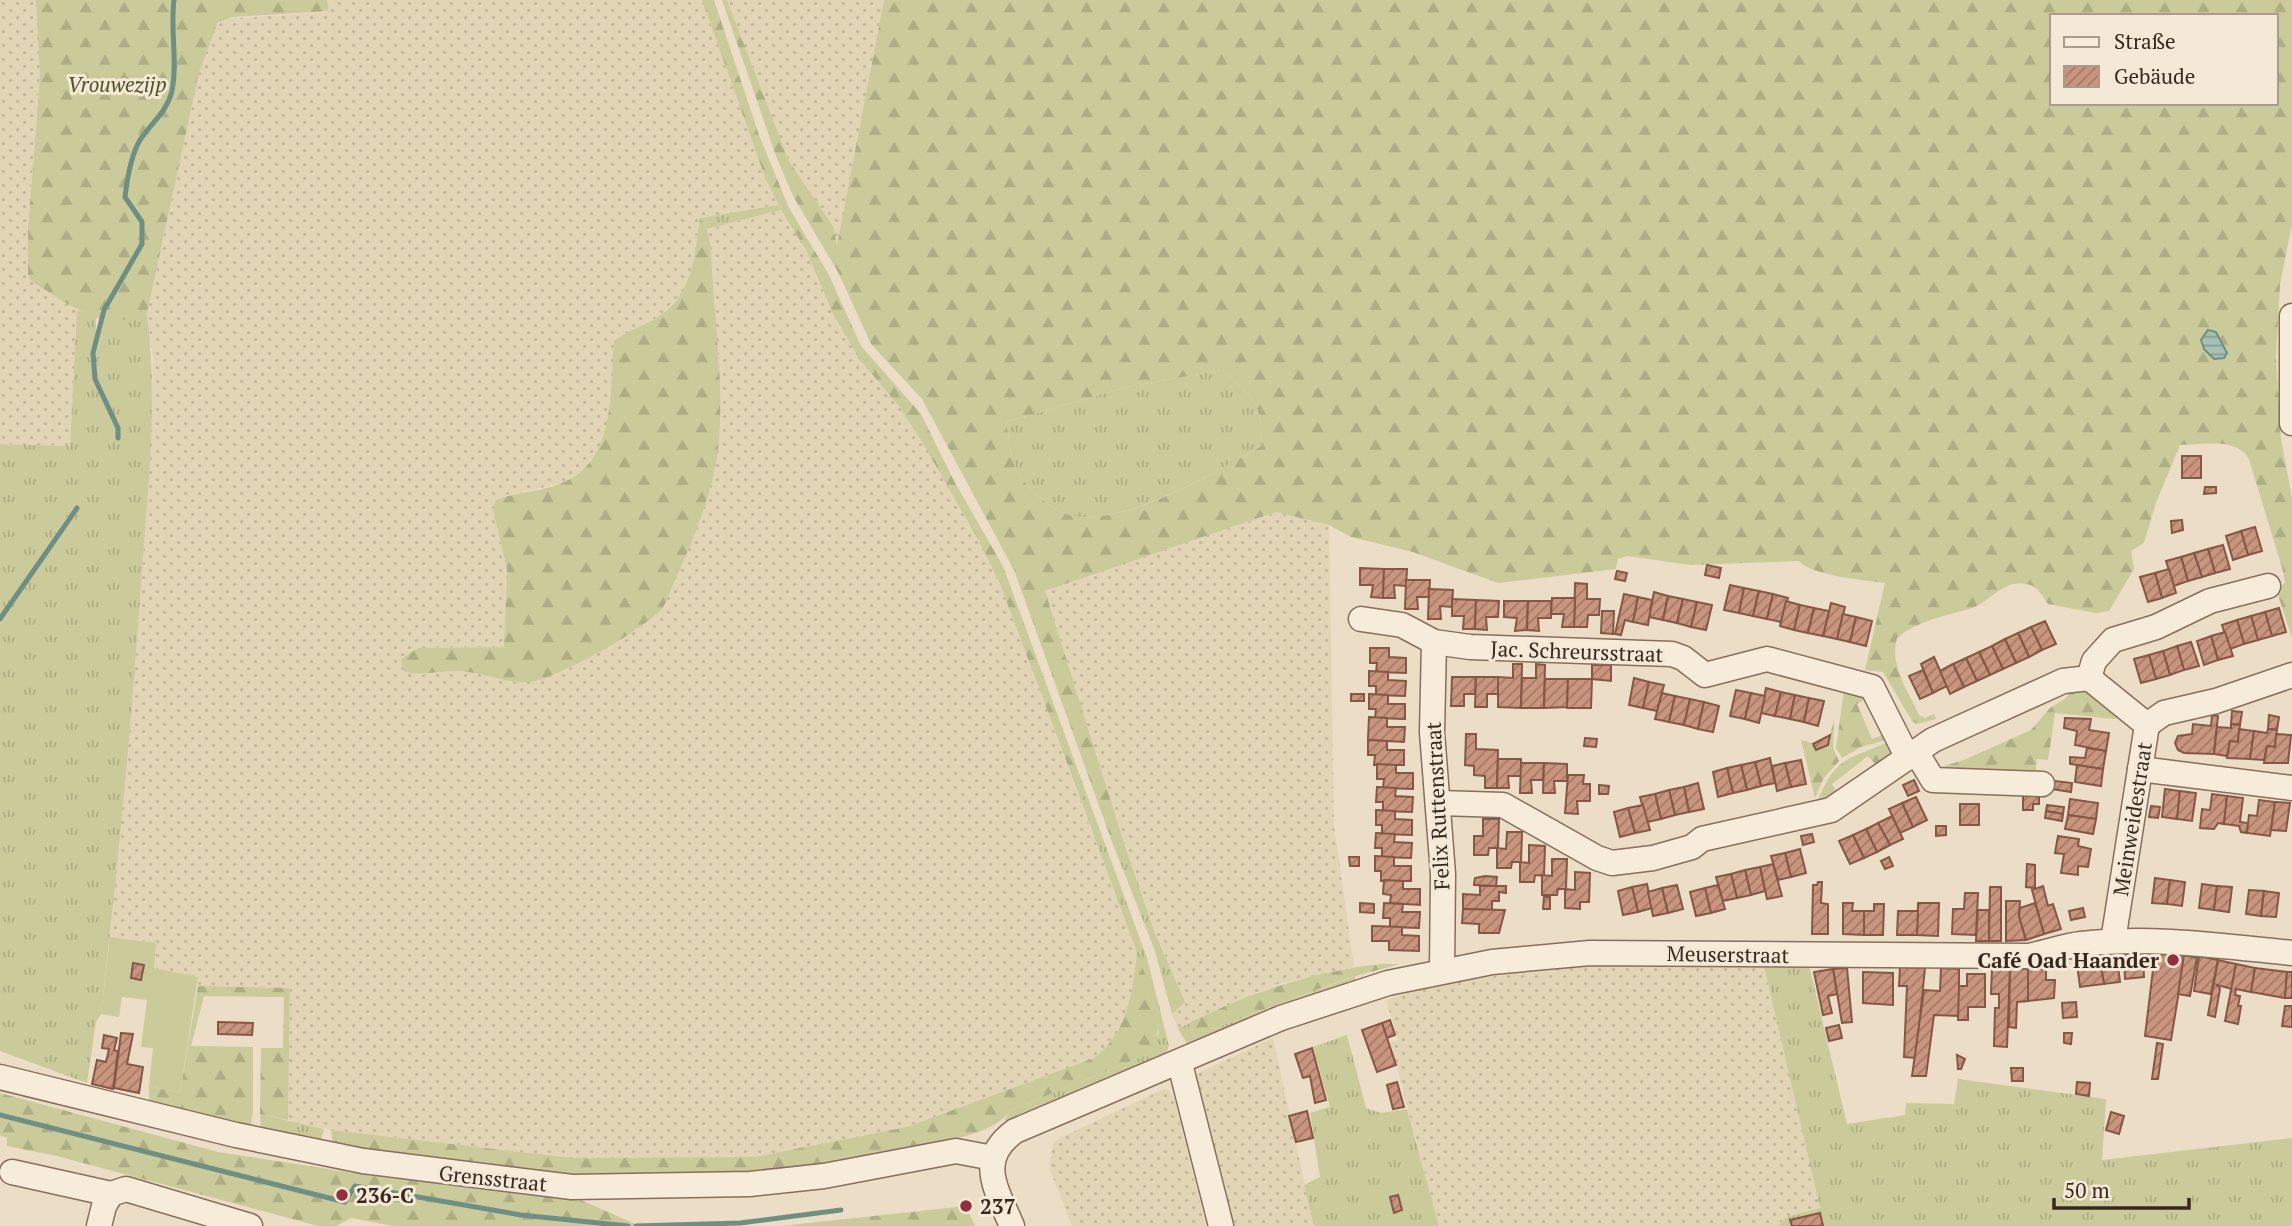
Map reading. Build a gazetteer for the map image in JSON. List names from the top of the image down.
{
  "streets": {
    "street": [
      "Jac. Schreursstraat",
      "Felix Ruttenstraat",
      "Meinweidestraat",
      "Meuserstraat",
      "Grensstraat"
    ]
  },
  "crossings": [
    ["Jac. Schreursstraat", "Felix Ruttenstraat"],
    ["Felix Ruttenstraat", "Meuserstraat"],
    ["Meinweidestraat", "Meuserstraat"]
  ],
  "parks": ["Vrouwezijp"],
  "places": ["Café Oad Haander", "236-C", "237"],
  "legend": ["Straße", "Gebäude"],
  "scale_bar": "50 m"
}
